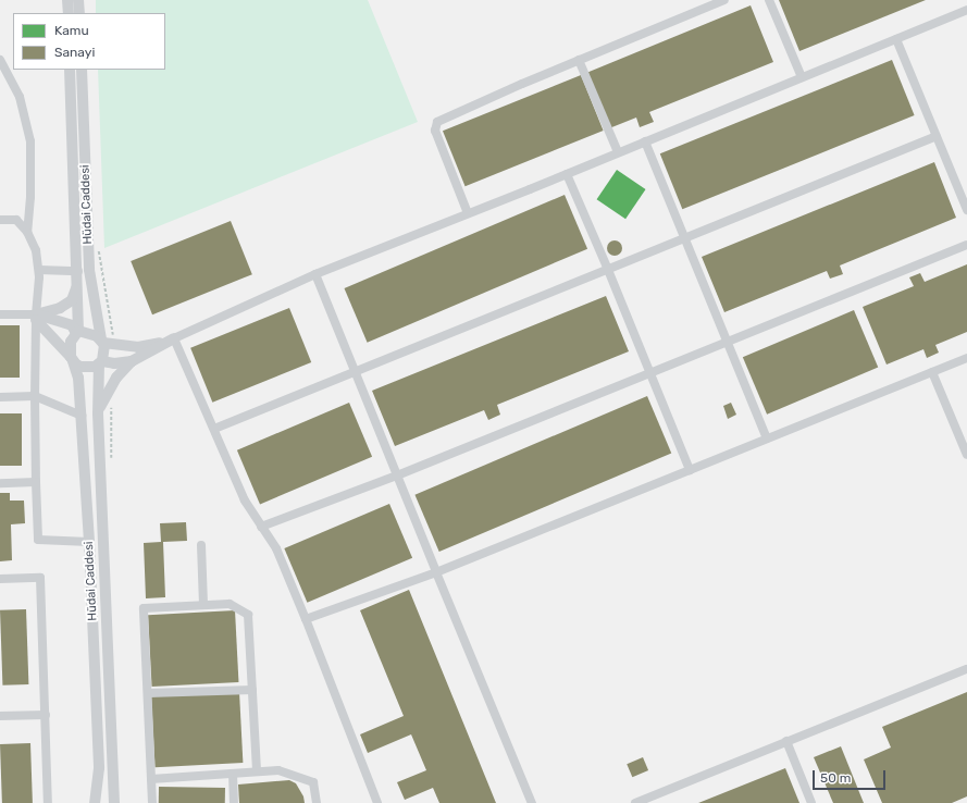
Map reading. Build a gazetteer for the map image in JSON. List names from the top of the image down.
{
  "streets": {
    "street": ["Hüdai Caddesi"]
  },
  "legend": ["Kamu", "Sanayi"],
  "scale_bar": "50 m"
}
